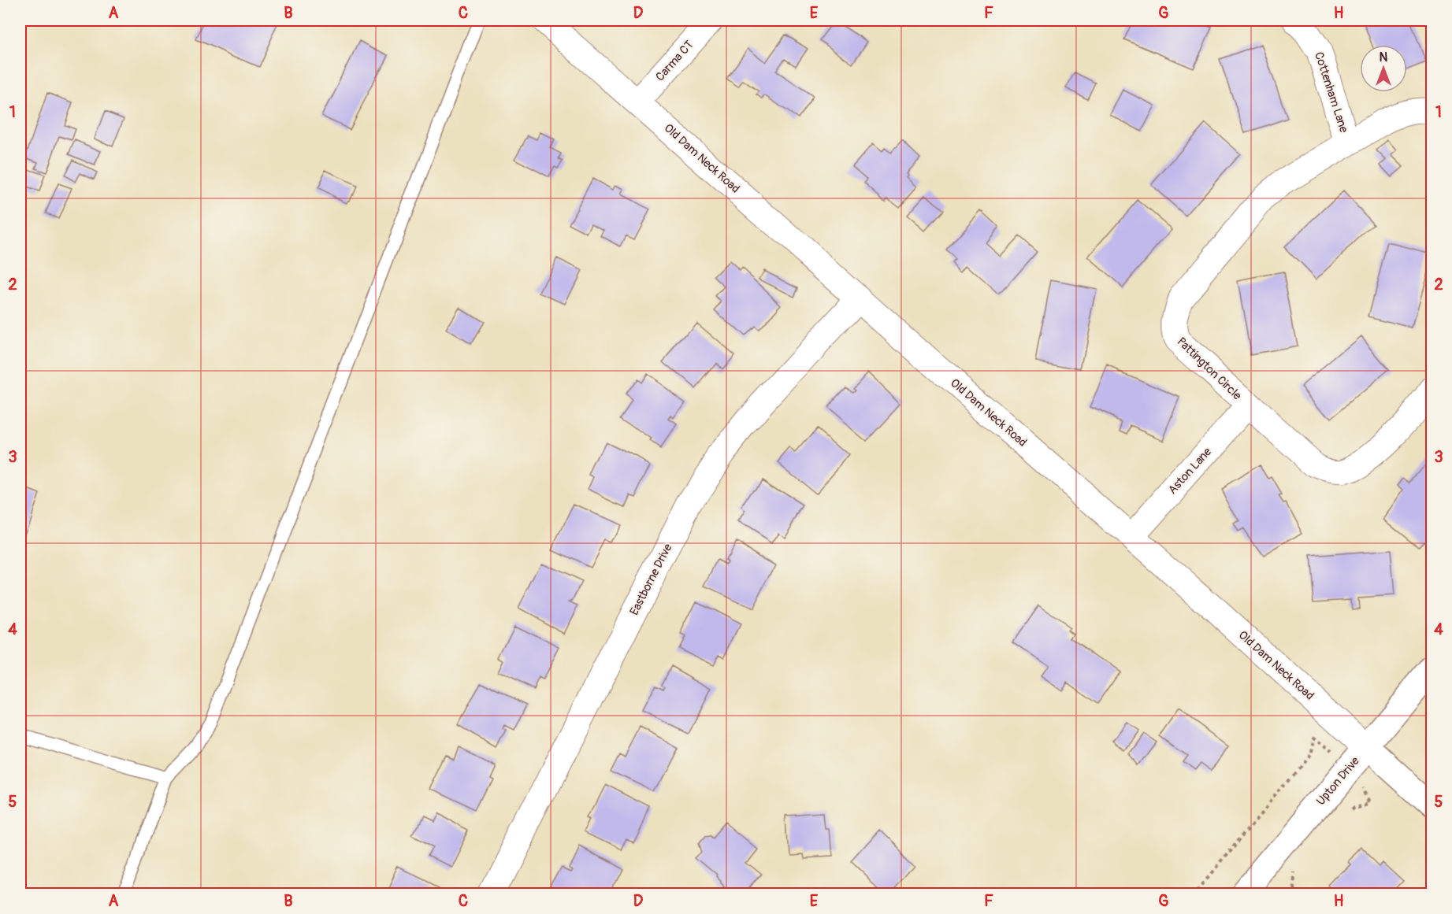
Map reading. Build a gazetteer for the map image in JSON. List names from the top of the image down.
{
  "streets": {
    "main road": ["Old Dam Neck Road", "Upton Drive"],
    "street": [
      "Carma CT",
      "Cottenham Lane",
      "Pattington Circle",
      "Aston Lane",
      "Eastborne Drive"
    ]
  },
  "crossings": [
    ["Carma CT", "Old Dam Neck Road"],
    ["Cottenham Lane", "Pattington Circle"],
    ["Old Dam Neck Road", "Aston Lane"],
    ["Old Dam Neck Road", "Eastborne Drive"],
    ["Old Dam Neck Road", "Upton Drive"],
    ["Pattington Circle", "Aston Lane"]
  ],
  "north": "top",
  "grid": {
    "columns": [
      "A",
      "B",
      "C",
      "D",
      "E",
      "F",
      "G",
      "H"
    ],
    "rows": [
      "1",
      "2",
      "3",
      "4",
      "5"
    ]
  }
}
